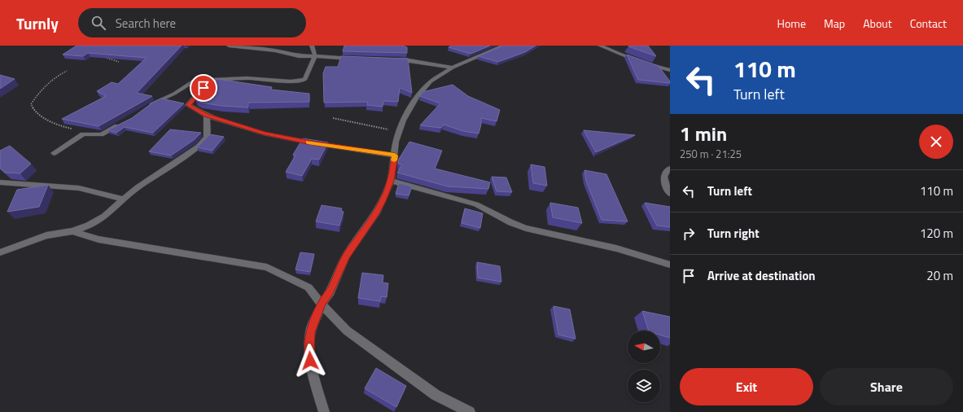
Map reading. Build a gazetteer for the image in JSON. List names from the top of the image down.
{
  "north": "left",
  "page": {
    "header": "Turnly",
    "search": "Search here",
    "nav": [
      "Home",
      "Map",
      "About",
      "Contact"
    ],
    "turn": ["110 m", "Turn left"],
    "heading": ["1 min", "250 m · 21:25"],
    "list": [
      {
        "name": "Turn left",
        "value": "110 m"
      },
      {
        "name": "Turn right",
        "value": "120 m"
      },
      {
        "name": "Arrive at destination",
        "value": "20 m"
      }
    ],
    "buttons": ["Exit", "Share"]
  }
}
